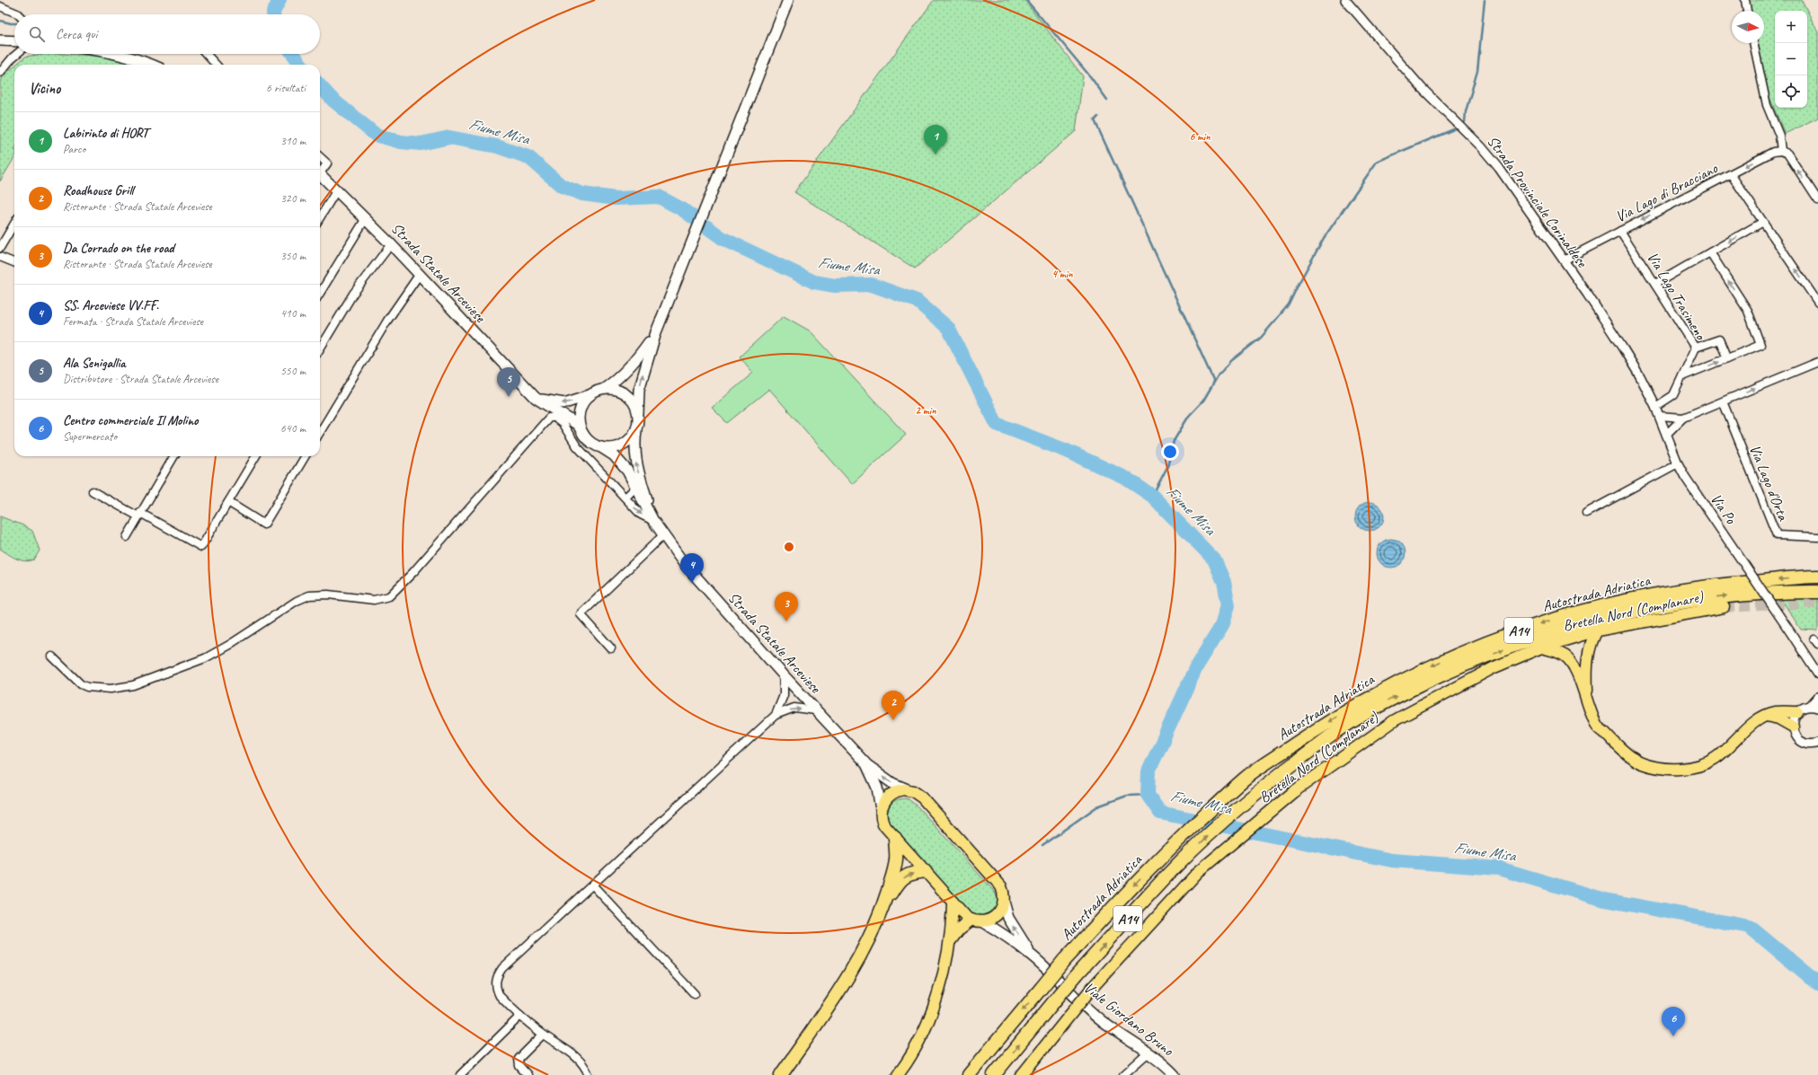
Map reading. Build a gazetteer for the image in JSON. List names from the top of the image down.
{
  "streets": {
    "highway": ["Autostrada Adriatica", "A14"],
    "main road": ["Strada Statale Arceviese", "Bretella Nord (Complanare)", "Viale Giordano Bruno"],
    "street": [
      "Via Lago di Bracciano",
      "Strada Provinciale Corinaldese",
      "Via Lago Trasimeno",
      "Via Lago d'Orta",
      "Via Po"
    ]
  },
  "crossings": [
    ["Via Lago di Bracciano", "Strada Provinciale Corinaldese"],
    ["Via Lago di Bracciano", "Via Lago Trasimeno"],
    ["Strada Provinciale Corinaldese", "Via Po"],
    ["Strada Statale Arceviese", "Viale Giordano Bruno"],
    ["Via Lago Trasimeno", "Via Po"]
  ],
  "water": ["Fiume Misa"],
  "north": "right",
  "page": {
    "map_buttons": ["+", "−"],
    "search": "Cerca qui",
    "heading": ["Vicino", "6 risultati"],
    "list": [
      {
        "mark": "1",
        "name": "Labirinto di HORT",
        "note": "Parco",
        "value": "310 m"
      },
      {
        "mark": "2",
        "name": "Roadhouse Grill",
        "note": "Ristorante · Strada Statale Arceviese",
        "value": "320 m"
      },
      {
        "mark": "3",
        "name": "Da Corrado on the road",
        "note": "Ristorante · Strada Statale Arceviese",
        "value": "350 m"
      },
      {
        "mark": "4",
        "name": "SS. Arceviese VV.FF.",
        "note": "Fermata · Strada Statale Arceviese",
        "value": "410 m"
      },
      {
        "mark": "5",
        "name": "Ala Senigallia",
        "note": "Distributore · Strada Statale Arceviese",
        "value": "550 m"
      },
      {
        "mark": "6",
        "name": "Centro commerciale Il Molino",
        "note": "Supermercato",
        "value": "640 m"
      }
    ],
    "pins": [
      "1",
      "5",
      "4",
      "3",
      "2",
      "6"
    ]
  },
  "rings": ["6 min", "4 min", "2 min"]
}
